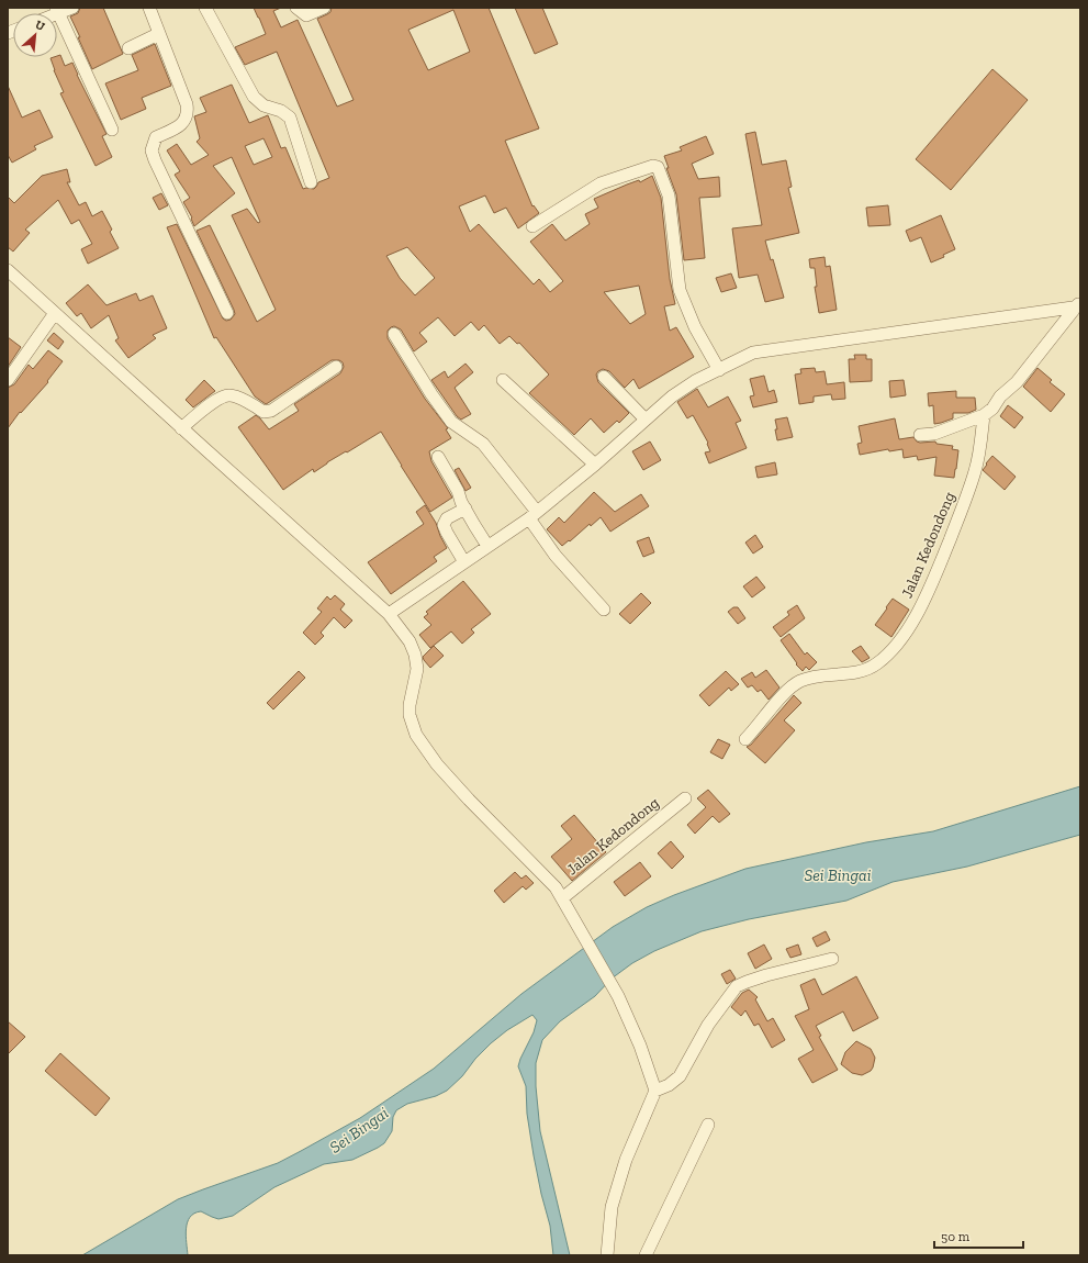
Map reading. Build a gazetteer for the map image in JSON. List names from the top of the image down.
{
  "streets": {
    "street": ["Jalan Kedondong"]
  },
  "water": ["Sei Bingai"],
  "scale_bar": "50 m",
  "north": "top right"
}
